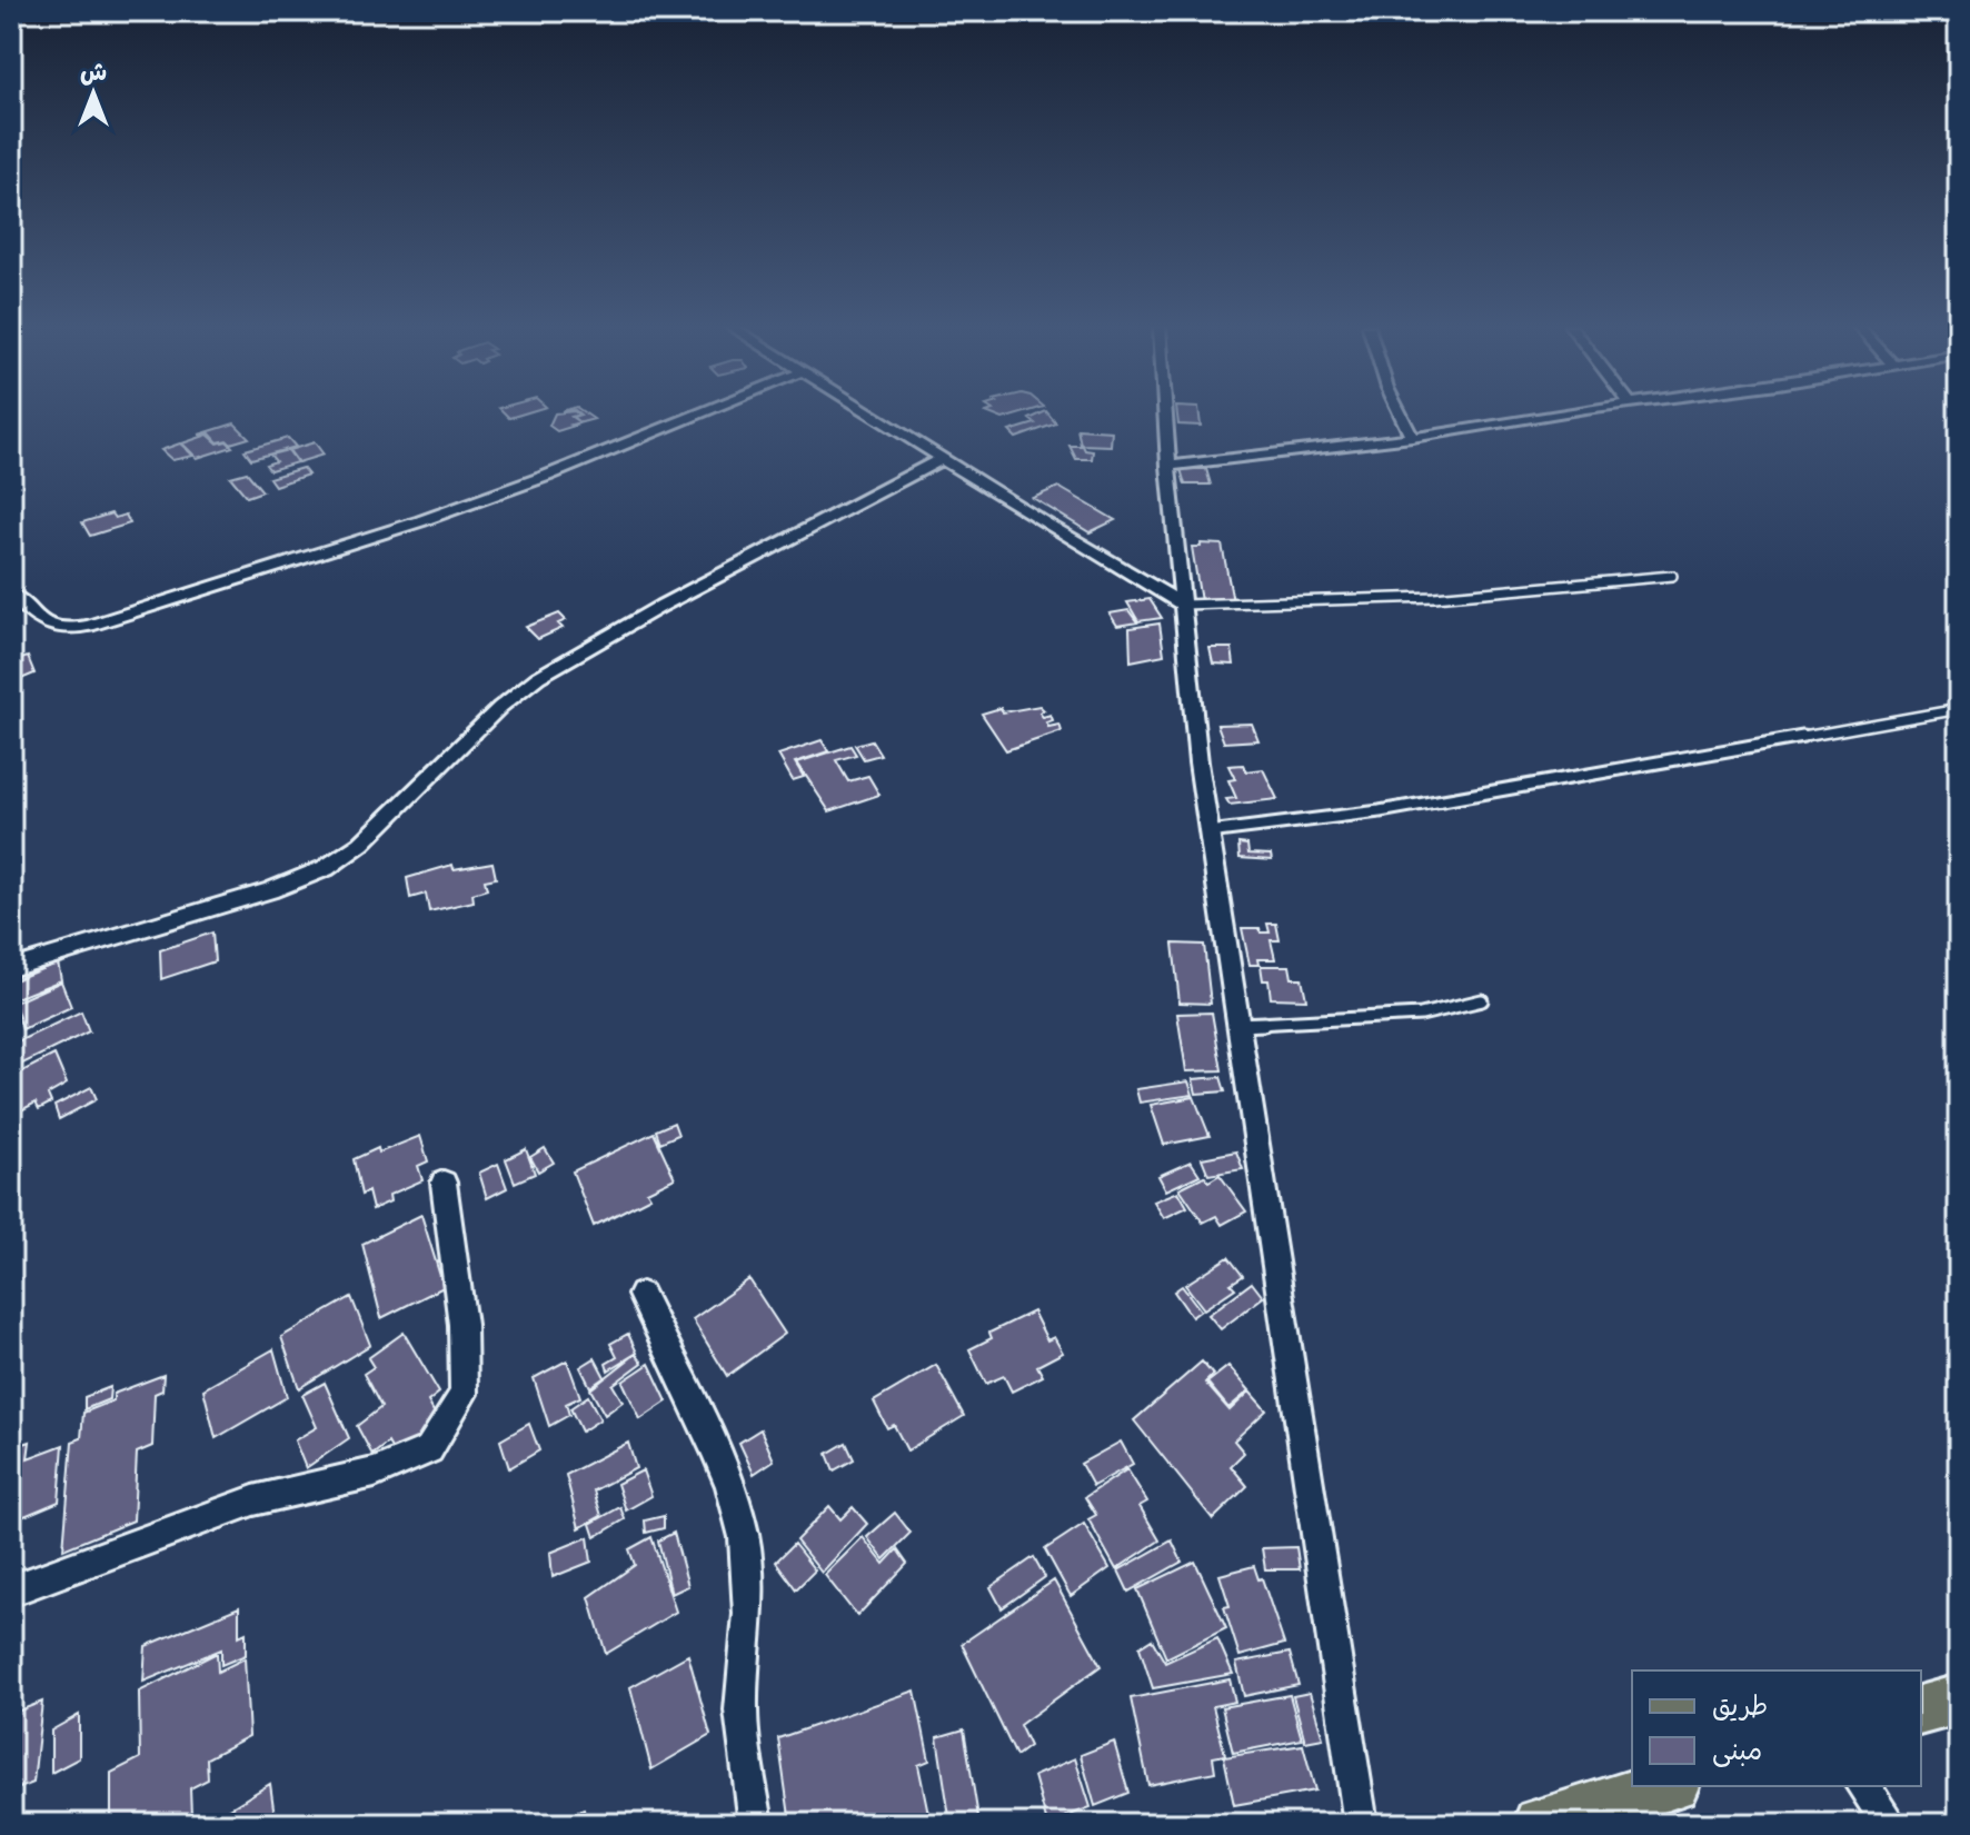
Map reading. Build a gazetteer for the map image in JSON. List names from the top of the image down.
{
  "legend": ["طريق", "مبنى"],
  "north": "top"
}
